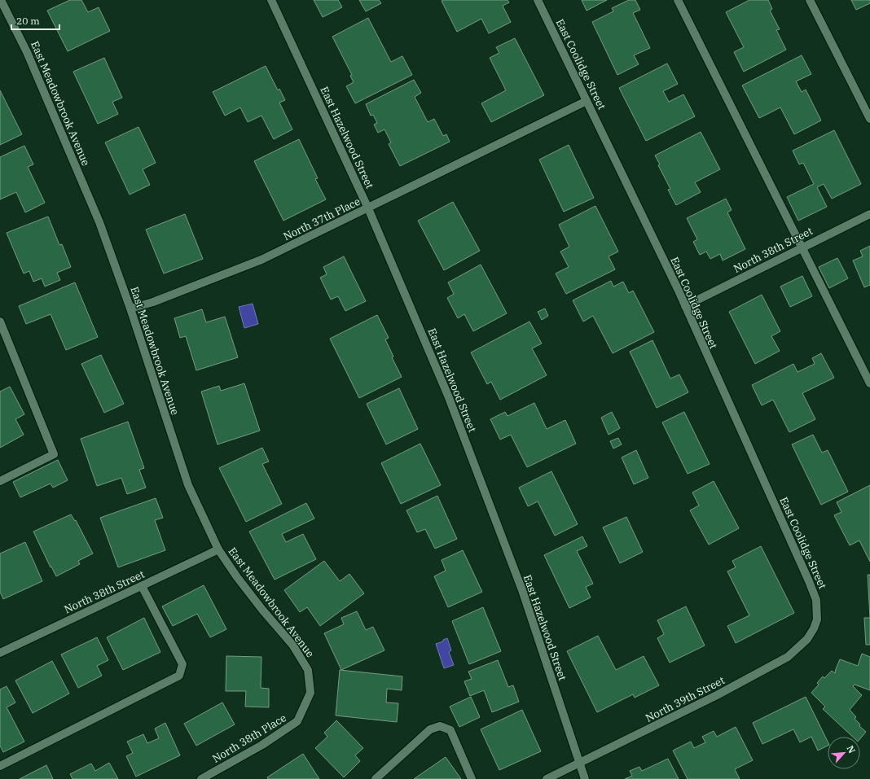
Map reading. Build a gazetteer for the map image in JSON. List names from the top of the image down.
{
  "streets": {
    "street": [
      "East Coolidge Street",
      "East Meadowbrook Avenue",
      "East Hazelwood Street",
      "North 37th Place",
      "North 38th Street",
      "North 39th Street",
      "North 38th Place"
    ]
  },
  "crossings": [
    ["East Coolidge Street", "North 37th Place"],
    ["East Coolidge Street", "North 38th Street"],
    ["East Coolidge Street", "North 39th Street"],
    ["East Meadowbrook Avenue", "North 37th Place"],
    ["East Meadowbrook Avenue", "North 38th Street"],
    ["East Meadowbrook Avenue", "North 38th Place"],
    ["East Hazelwood Street", "North 37th Place"],
    ["East Hazelwood Street", "North 39th Street"]
  ],
  "scale_bar": "20 m",
  "north": "top right"
}
